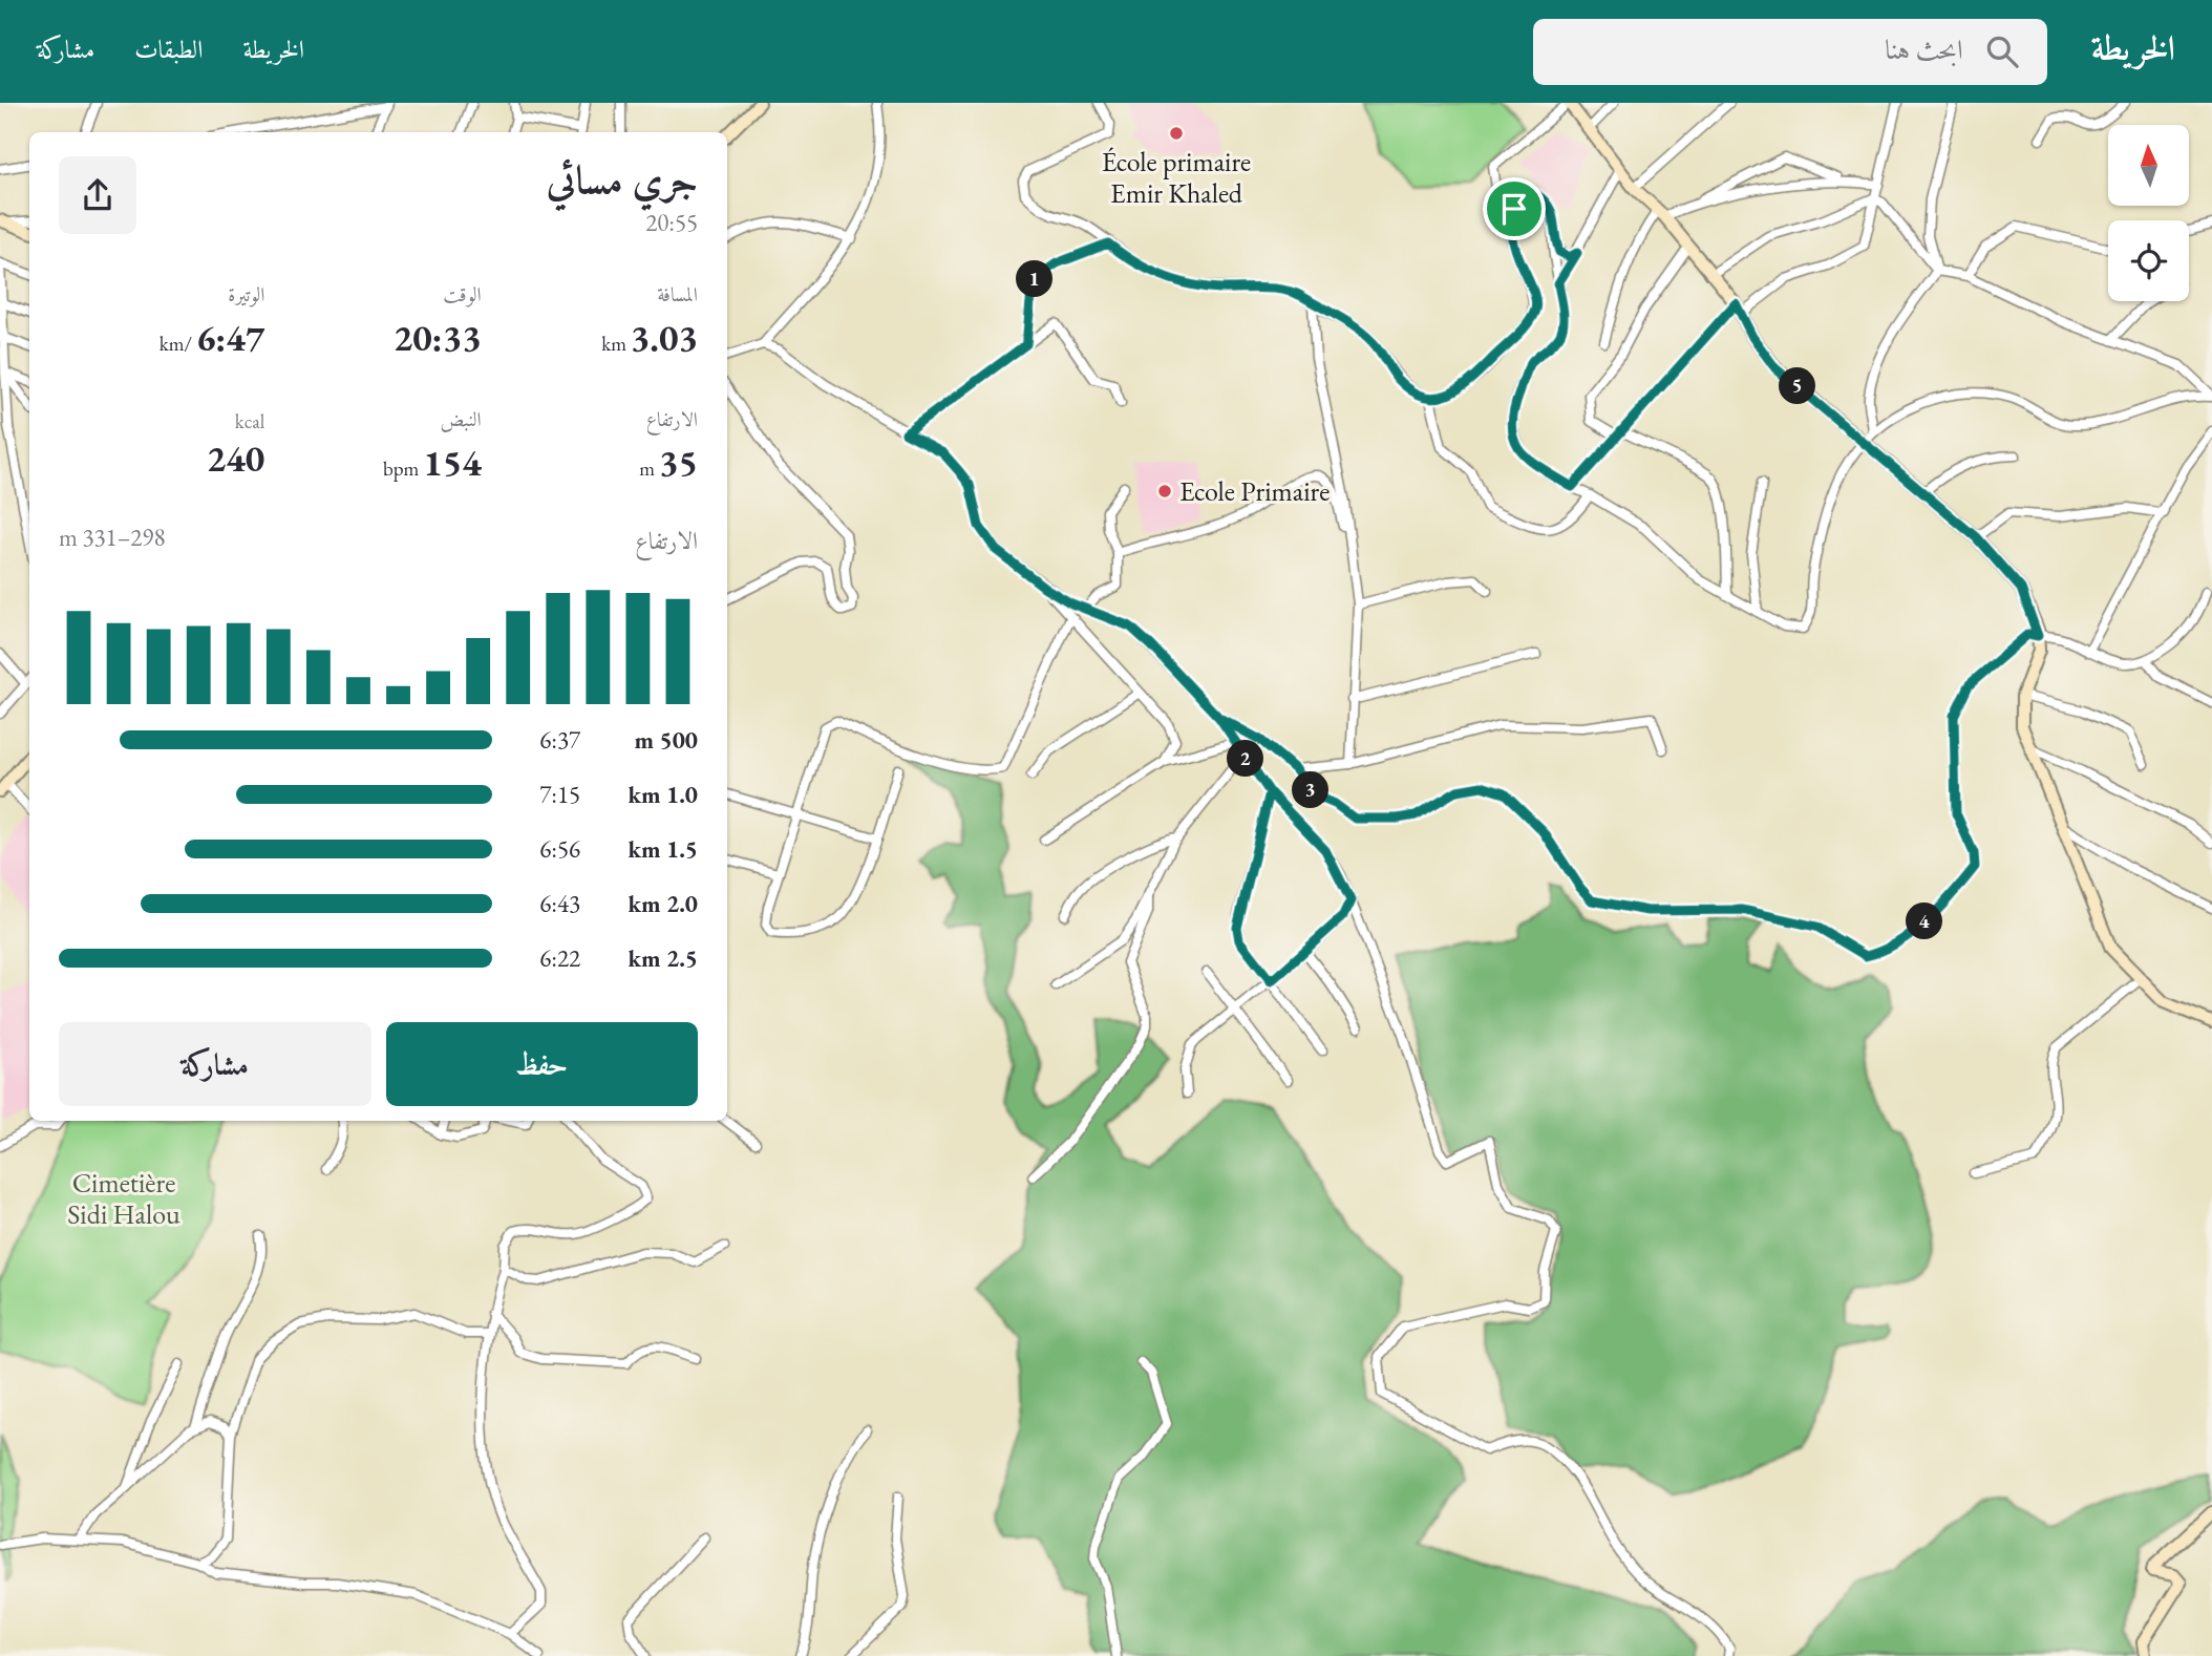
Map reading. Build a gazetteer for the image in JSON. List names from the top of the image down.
{
  "parks": ["Cimetière Sidi Halou"],
  "places": ["École primaire Emir Khaled", "Ecole Primaire"],
  "north": "top",
  "page": {
    "header": "الخريطة",
    "search": "ابحث هنا",
    "nav": ["الخريطة", "الطبقات", "مشاركة"],
    "heading": ["جري مسائي", "20:55"],
    "stats": [
      ["المسافة", "3.03 km"],
      ["الوقت", "20:33"],
      ["الوتيرة", "6:47 /km"],
      ["الارتفاع", "35 m"],
      ["النبض", "154 bpm"],
      ["kcal", "240"]
    ],
    "pins": [
      "1",
      "5",
      "2",
      "3",
      "4"
    ],
    "chart": ["الارتفاع", "298–331 m"],
    "list": [
      {
        "name": "500 m",
        "note": "6:37"
      },
      {
        "name": "1.0 km",
        "note": "7:15"
      },
      {
        "name": "1.5 km",
        "note": "6:56"
      },
      {
        "name": "2.0 km",
        "note": "6:43"
      },
      {
        "name": "2.5 km",
        "note": "6:22"
      }
    ],
    "buttons": ["حفظ", "مشاركة"]
  }
}
